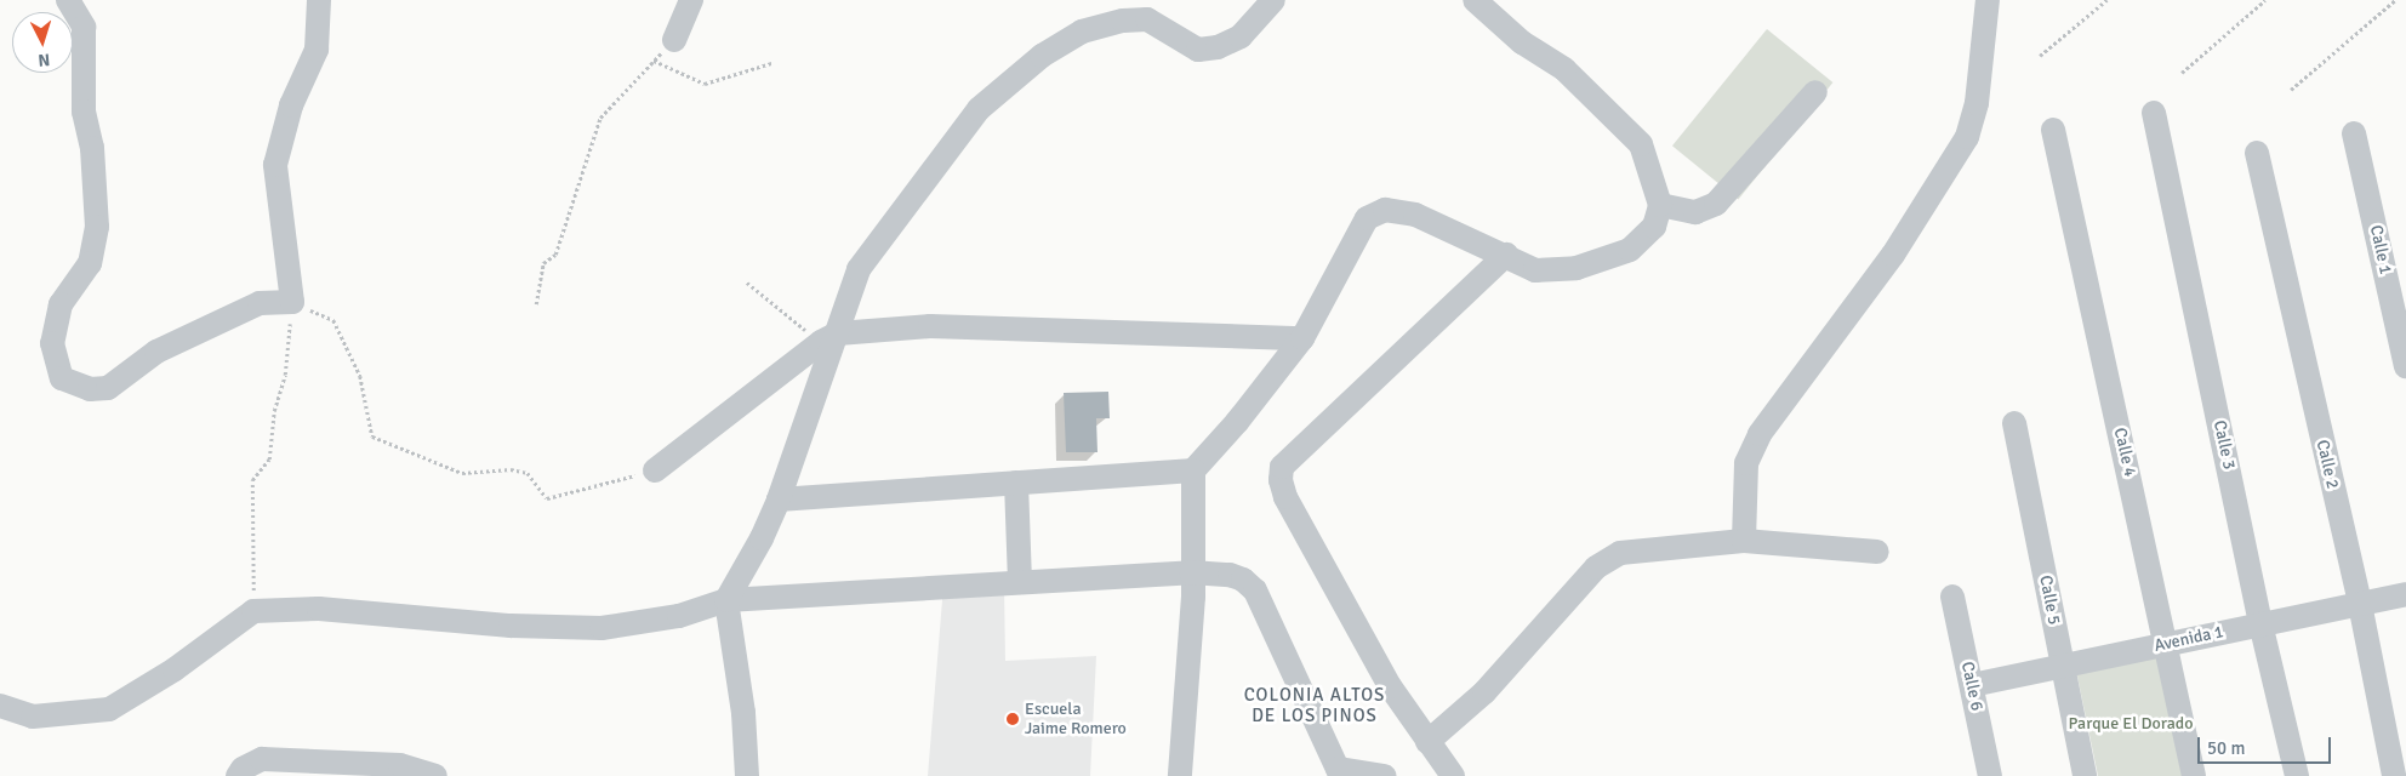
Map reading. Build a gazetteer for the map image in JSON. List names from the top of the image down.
{
  "streets": {
    "street": [
      "Calle 1",
      "Calle 3",
      "Calle 4",
      "Calle 2",
      "Calle 5",
      "Avenida 1",
      "Calle 6"
    ]
  },
  "crossings": [
    ["Calle 3", "Avenida 1"],
    ["Calle 4", "Avenida 1"],
    ["Calle 2", "Avenida 1"],
    ["Calle 5", "Avenida 1"],
    ["Avenida 1", "Calle 6"]
  ],
  "districts": ["COLONIA ALTOS DE LOS PINOS"],
  "parks": ["Parque El Dorado"],
  "places": ["Escuela Jaime Romero"],
  "scale_bar": "50 m",
  "north": "bottom"
}
